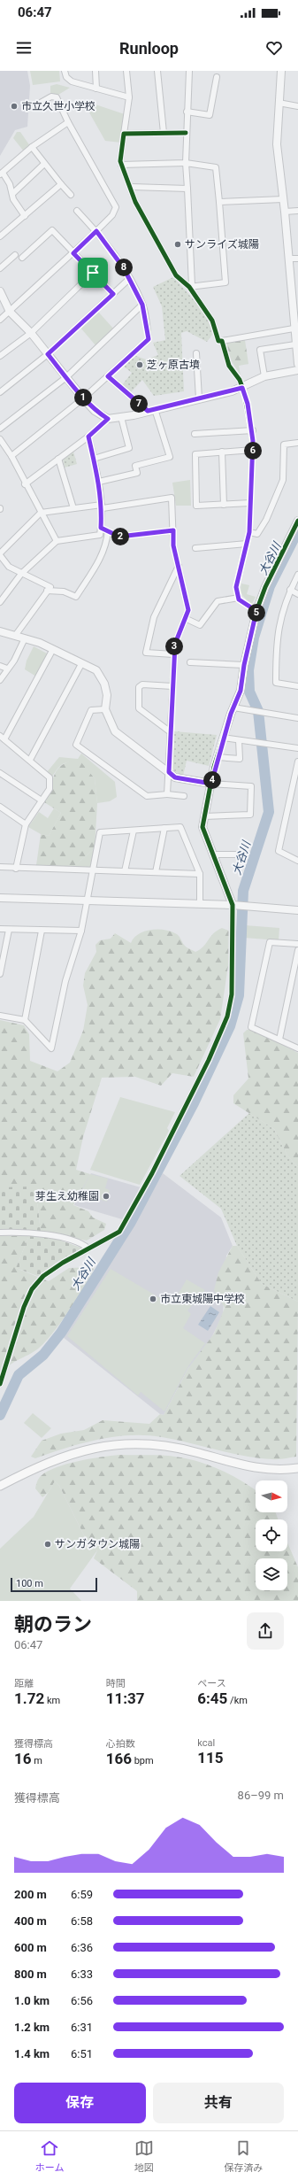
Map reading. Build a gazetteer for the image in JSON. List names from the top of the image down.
{
  "water": ["大谷川"],
  "places": [
    "市立久世小学校",
    "サンライズ城陽",
    "芝ヶ原古墳",
    "芽生え幼稚園",
    "市立東城陽中学校",
    "サンガタウン城陽"
  ],
  "scale_bar": "100 m",
  "north": "right",
  "page": {
    "status": "06:47",
    "header": "Runloop",
    "pins": [
      "8",
      "1",
      "7",
      "6",
      "2",
      "5",
      "3",
      "4"
    ],
    "scale": "100 m",
    "heading": ["朝のラン", "06:47"],
    "stats": [
      ["距離", "1.72 km"],
      ["時間", "11:37"],
      ["ペース", "6:45 /km"],
      ["獲得標高", "16 m"],
      ["心拍数", "166 bpm"],
      ["kcal", "115"]
    ],
    "chart": ["獲得標高", "86–99 m"],
    "list": [
      {
        "name": "200 m",
        "note": "6:59"
      },
      {
        "name": "400 m",
        "note": "6:58"
      },
      {
        "name": "600 m",
        "note": "6:36"
      },
      {
        "name": "800 m",
        "note": "6:33"
      },
      {
        "name": "1.0 km",
        "note": "6:56"
      },
      {
        "name": "1.2 km",
        "note": "6:31"
      },
      {
        "name": "1.4 km",
        "note": "6:51"
      }
    ],
    "buttons": ["保存", "共有"],
    "tabs": ["ホーム", "地図", "保存済み"]
  }
}
